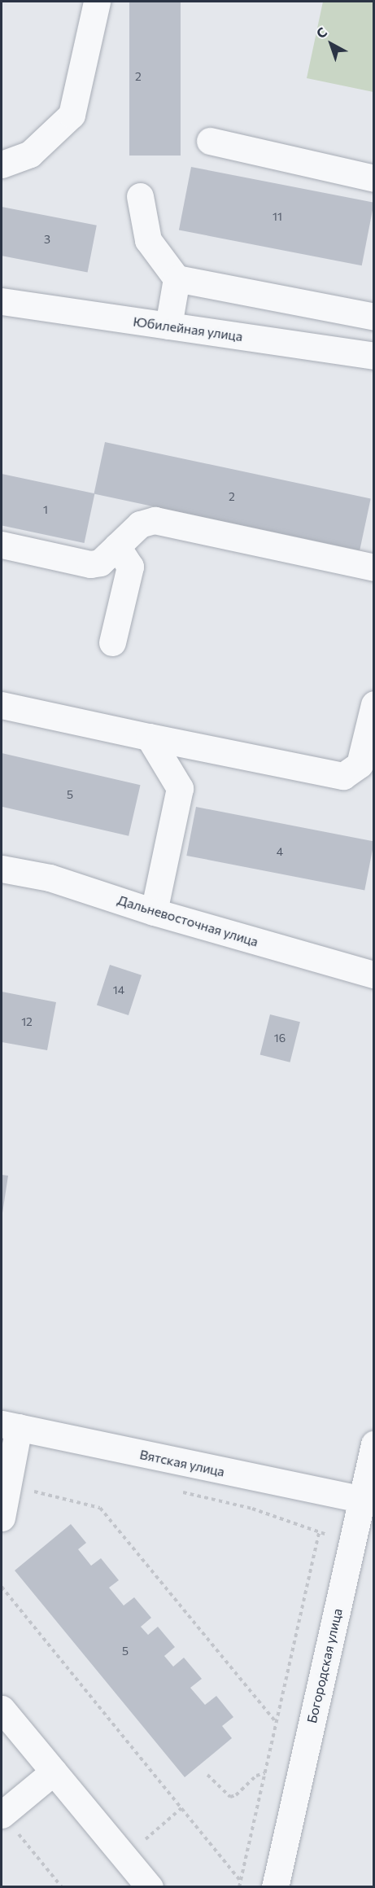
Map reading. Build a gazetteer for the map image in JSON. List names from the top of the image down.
{
  "streets": {
    "street": [
      "Юбилейная улица",
      "Дальневосточная улица",
      "Вятская улица",
      "Богородская улица"
    ]
  },
  "crossings": [
    ["Вятская улица", "Богородская улица"]
  ],
  "house_numbers": [
    "2",
    "11",
    "3",
    "2",
    "1",
    "5",
    "4",
    "14",
    "12",
    "16",
    "5"
  ],
  "north": "top left"
}
